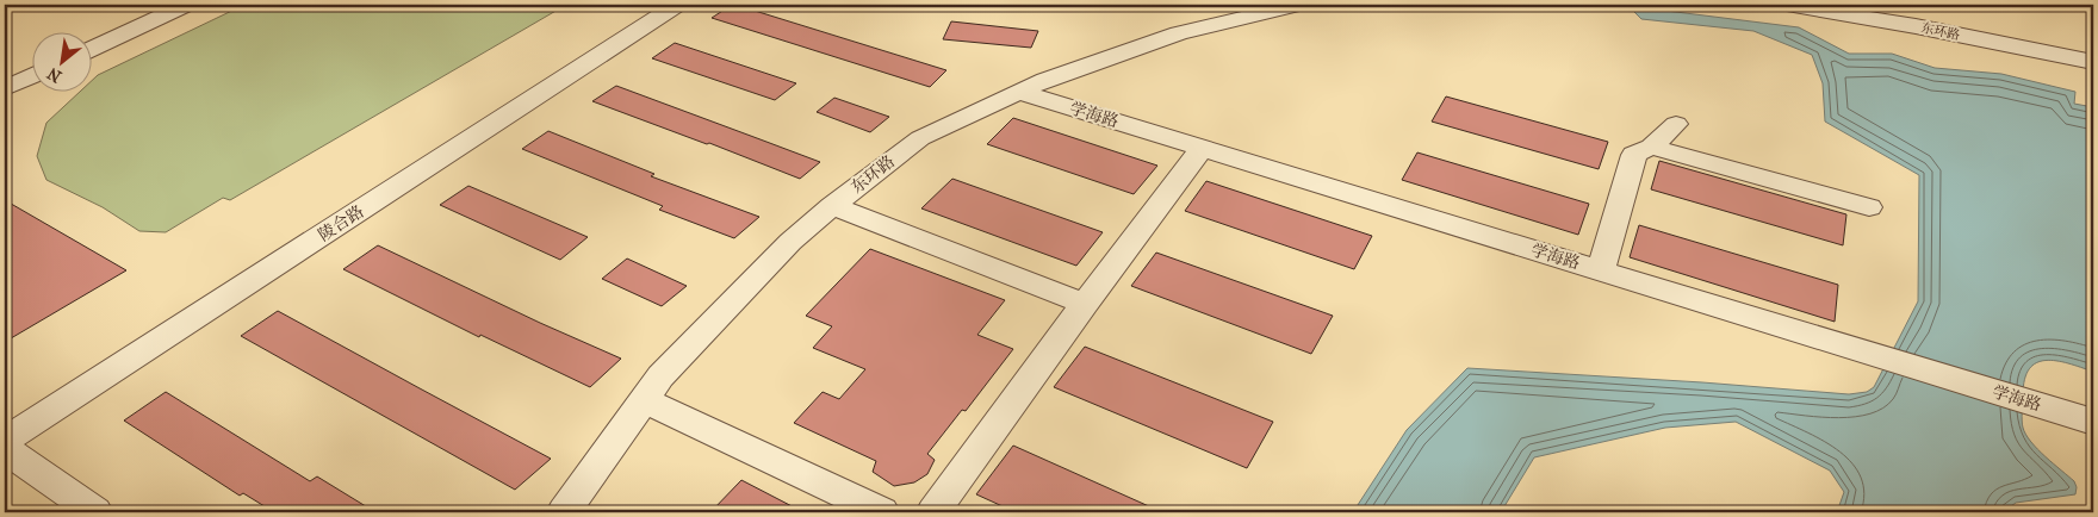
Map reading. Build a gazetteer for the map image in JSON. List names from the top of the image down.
{
  "streets": {
    "street": ["东环路", "学海路", "陵合路"]
  },
  "crossings": [
    ["东环路", "学海路"]
  ],
  "north": "bottom left"
}
